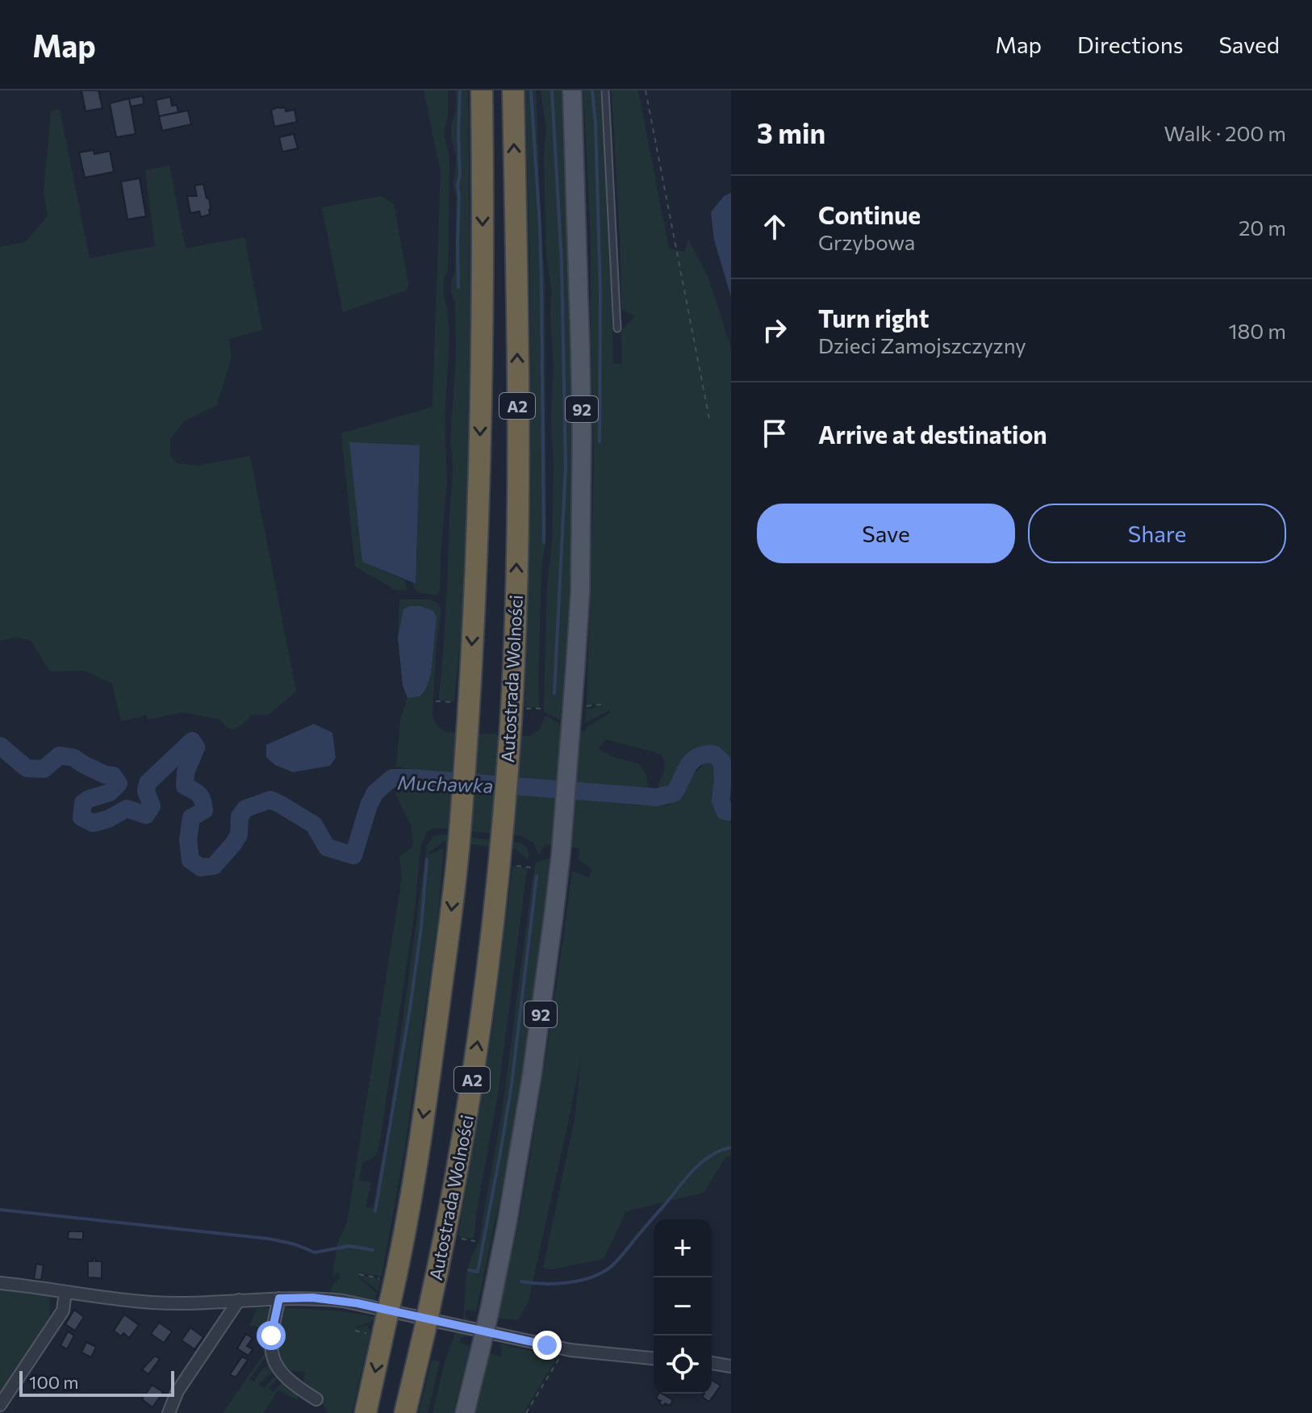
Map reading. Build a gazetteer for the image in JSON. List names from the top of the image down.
{
  "streets": {
    "highway": ["A2", "Autostrada Wolności"],
    "main road": ["92"]
  },
  "water": ["Muchawka"],
  "scale_bar": "100 m",
  "page": {
    "header": "Map",
    "nav": ["Map", "Directions", "Saved"],
    "heading": ["3 min", "Walk · 200 m"],
    "list": [
      ["Continue", "Grzybowa", "20 m"],
      ["Turn right", "Dzieci Zamojszczyzny", "180 m"],
      "Arrive at destination"
    ],
    "buttons": ["Save", "Share"],
    "map_buttons": ["+", "−"],
    "scale": "100 m"
  }
}
